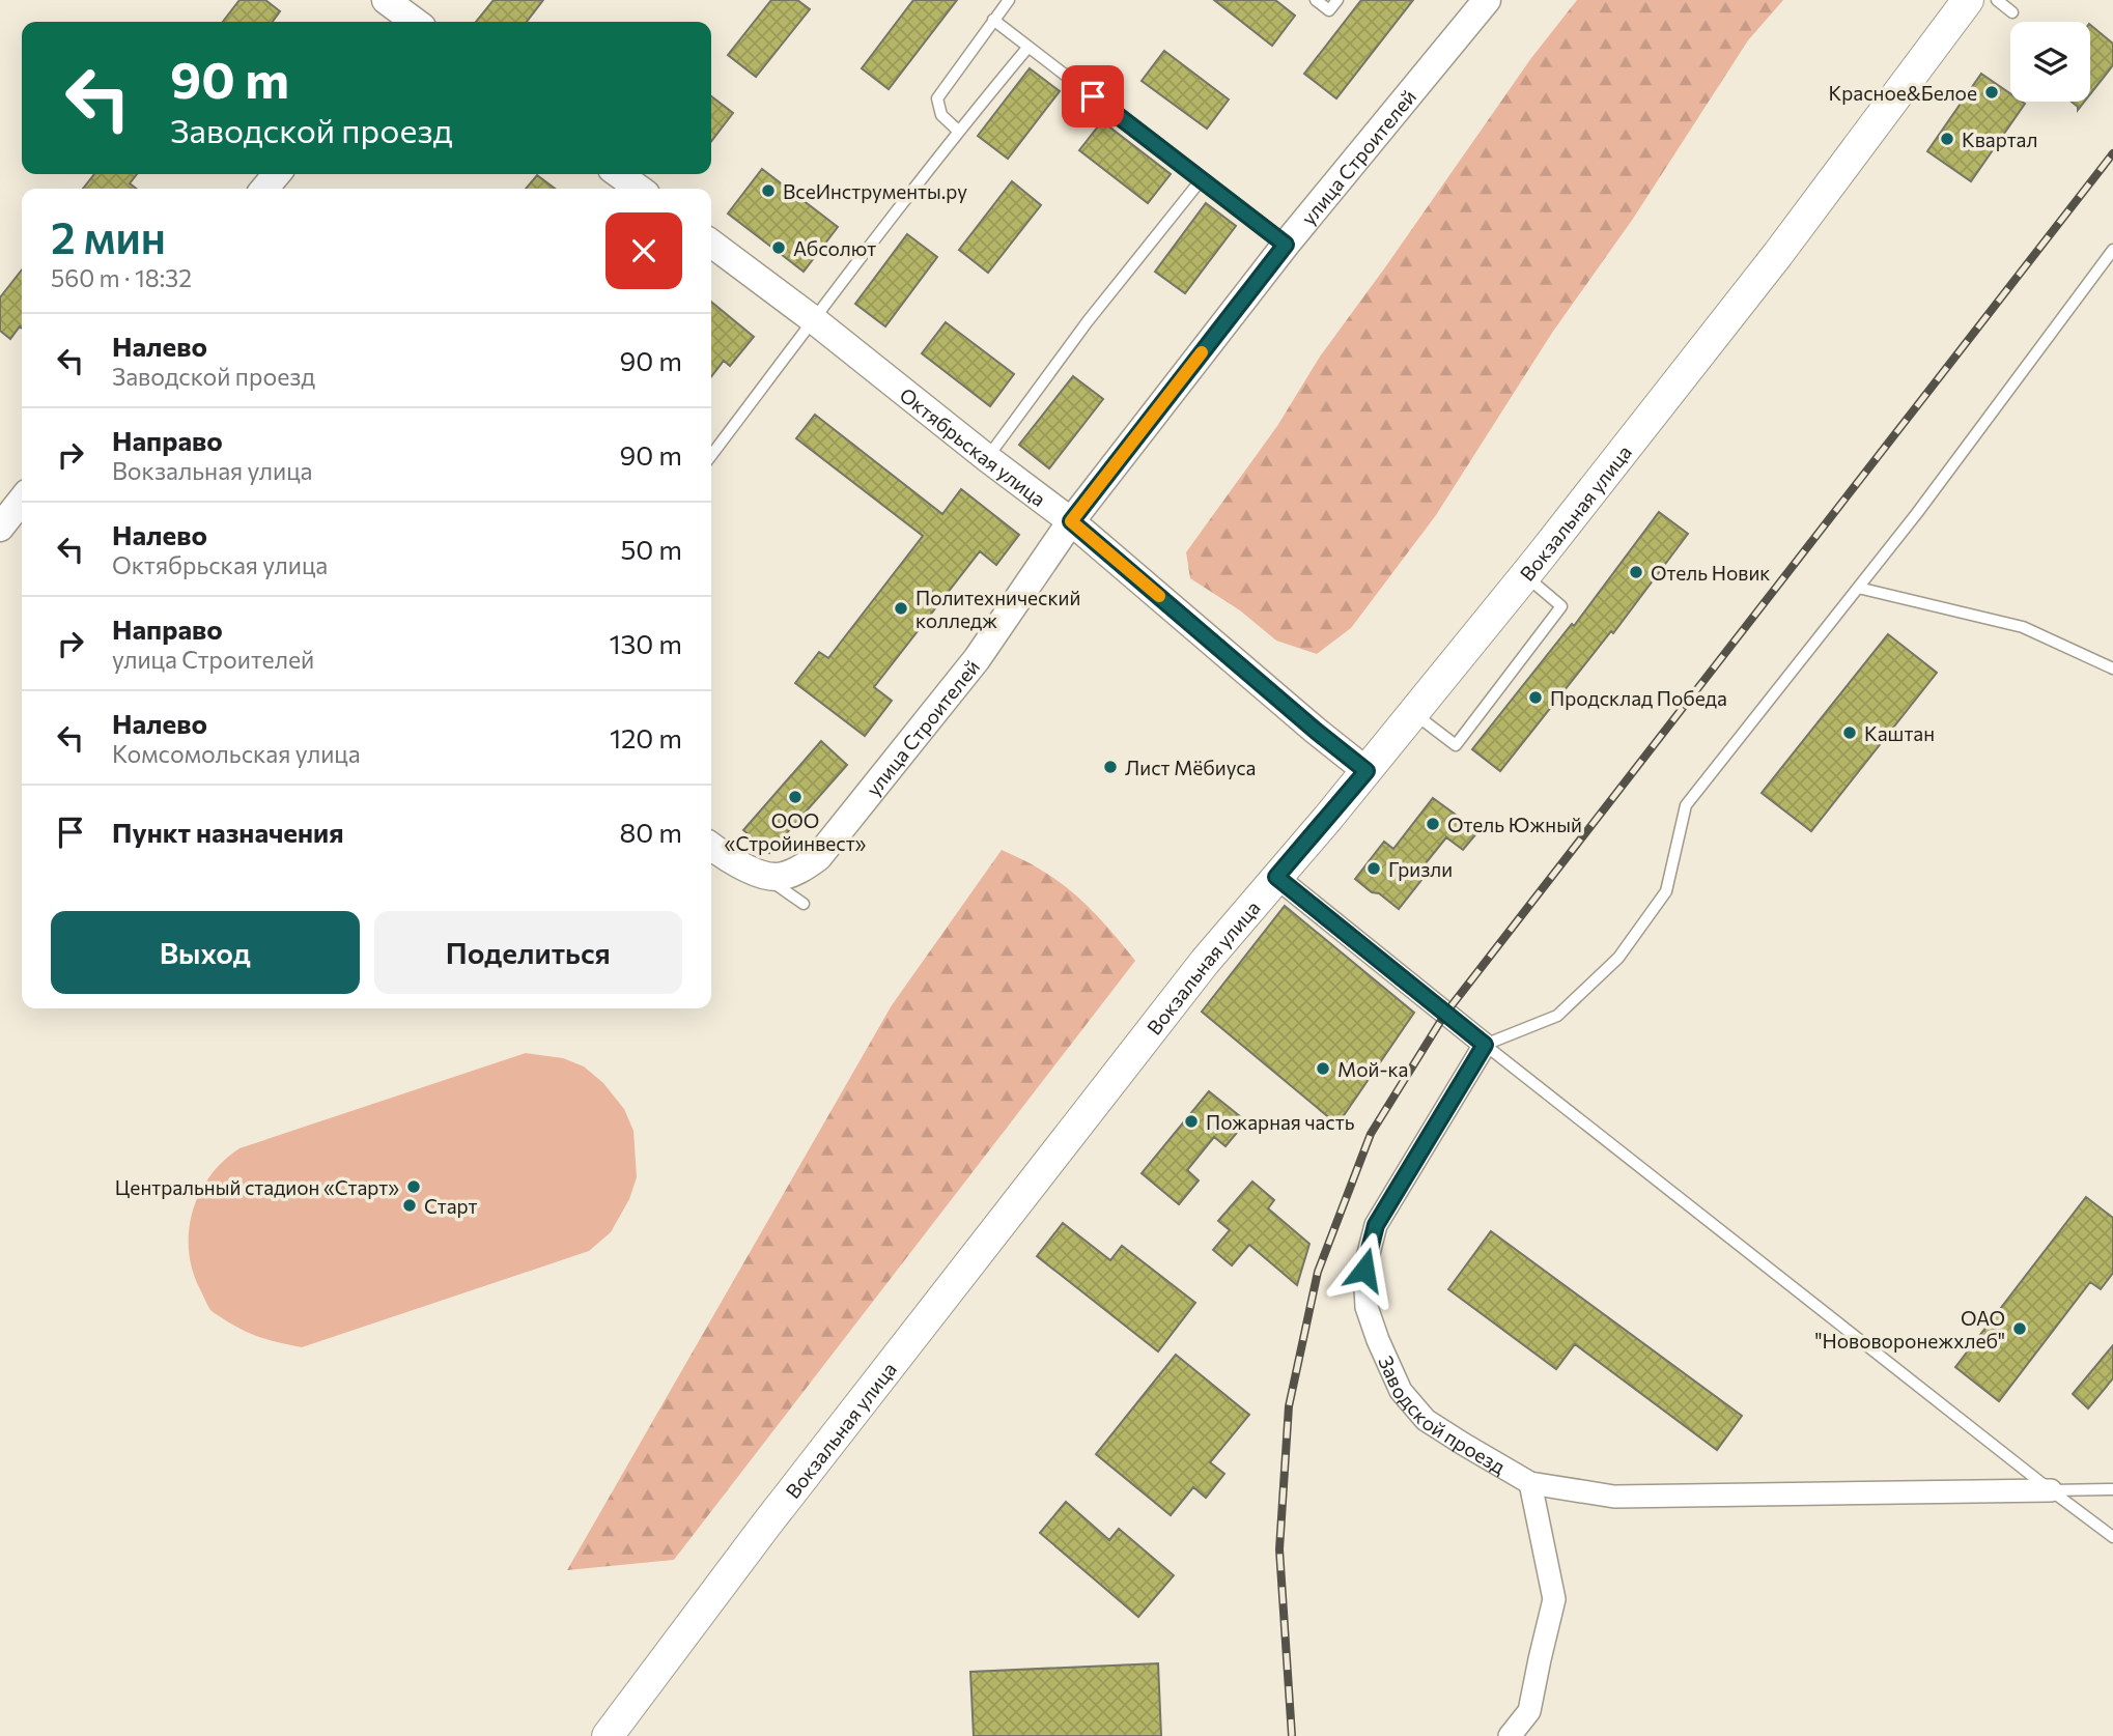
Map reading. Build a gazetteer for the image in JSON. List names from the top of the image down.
{
  "streets": {
    "main road": ["Вокзальная улица"],
    "street": ["улица Строителей", "Октябрьская улица", "Заводской проезд"]
  },
  "crossings": [
    ["улица Строителей", "Октябрьская улица"],
    ["Октябрьская улица", "Вокзальная улица"]
  ],
  "places": [
    "Красное&Белое",
    "Квартал",
    "ВсеИнструменты.ру",
    "Абсолют",
    "Отель Новик",
    "Политехнический колледж",
    "Продсклад Победа",
    "Каштан",
    "Лист Мёбиуса",
    "ООО «Стройинвест»",
    "Отель Южный",
    "Гризли",
    "Мой-ка",
    "Пожарная часть",
    "Центральный стадион «Старт»",
    "Старт",
    "ОАО \"Нововоронежхлеб\""
  ],
  "page": {
    "turn": ["90 m", "Заводской проезд"],
    "heading": ["2 мин", "560 m · 18:32"],
    "list": [
      {
        "name": "Налево",
        "note": "Заводской проезд",
        "value": "90 m"
      },
      {
        "name": "Направо",
        "note": "Вокзальная улица",
        "value": "90 m"
      },
      {
        "name": "Налево",
        "note": "Октябрьская улица",
        "value": "50 m"
      },
      {
        "name": "Направо",
        "note": "улица Строителей",
        "value": "130 m"
      },
      {
        "name": "Налево",
        "note": "Комсомольская улица",
        "value": "120 m"
      },
      {
        "name": "Пункт назначения",
        "value": "80 m"
      }
    ],
    "buttons": ["Выход", "Поделиться"]
  }
}
